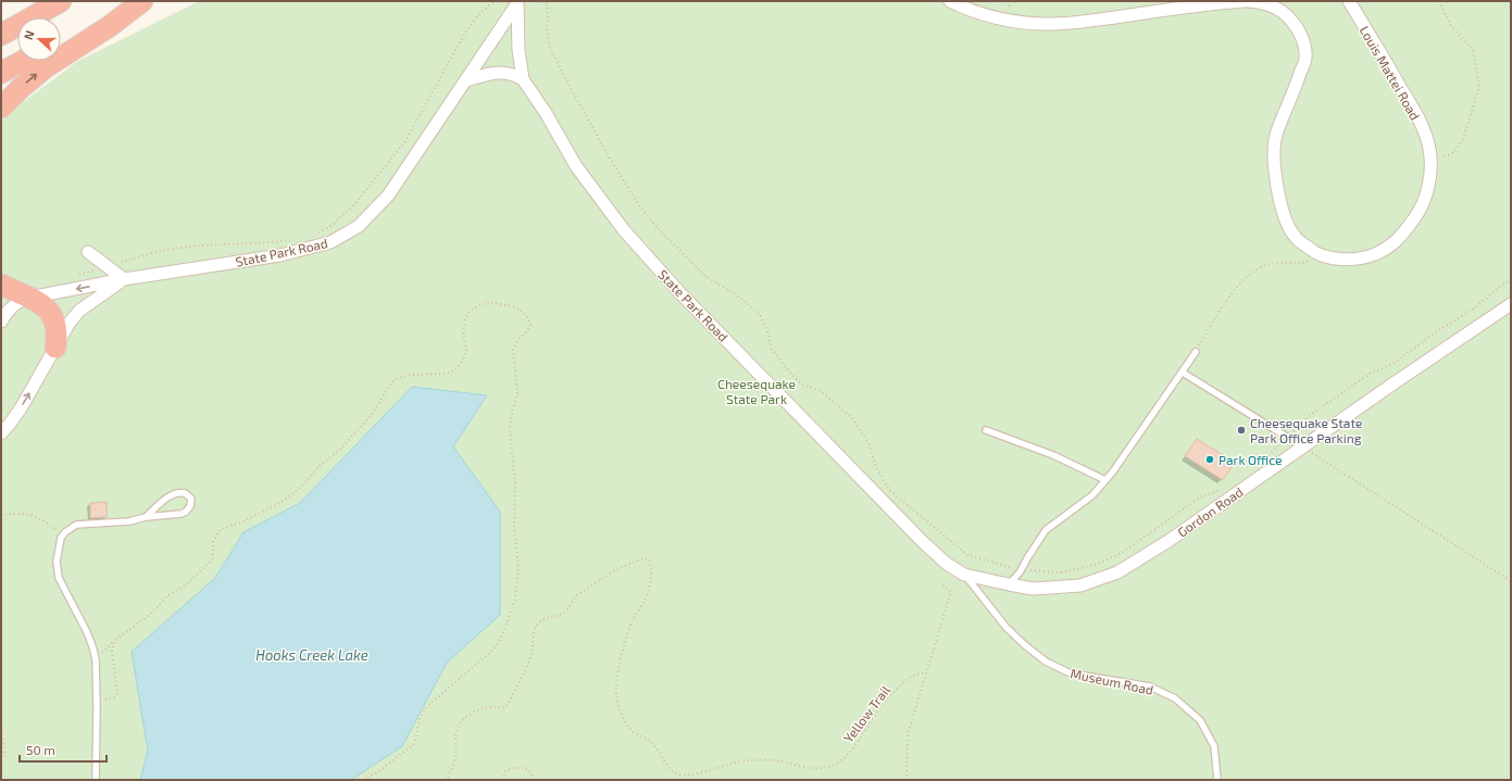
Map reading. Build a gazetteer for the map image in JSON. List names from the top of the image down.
{
  "streets": {
    "street": ["Louis Mattei Road", "State Park Road", "Gordon Road"],
    "lane": ["Museum Road"],
    "path": ["Yellow Trail"]
  },
  "crossings": [
    ["State Park Road", "Gordon Road"],
    ["Gordon Road", "Museum Road"]
  ],
  "water": ["Hooks Creek Lake"],
  "parks": ["Cheesequake State Park"],
  "places": ["Cheesequake State Park Office Parking", "Park Office"],
  "scale_bar": "50 m",
  "north": "left"
}
